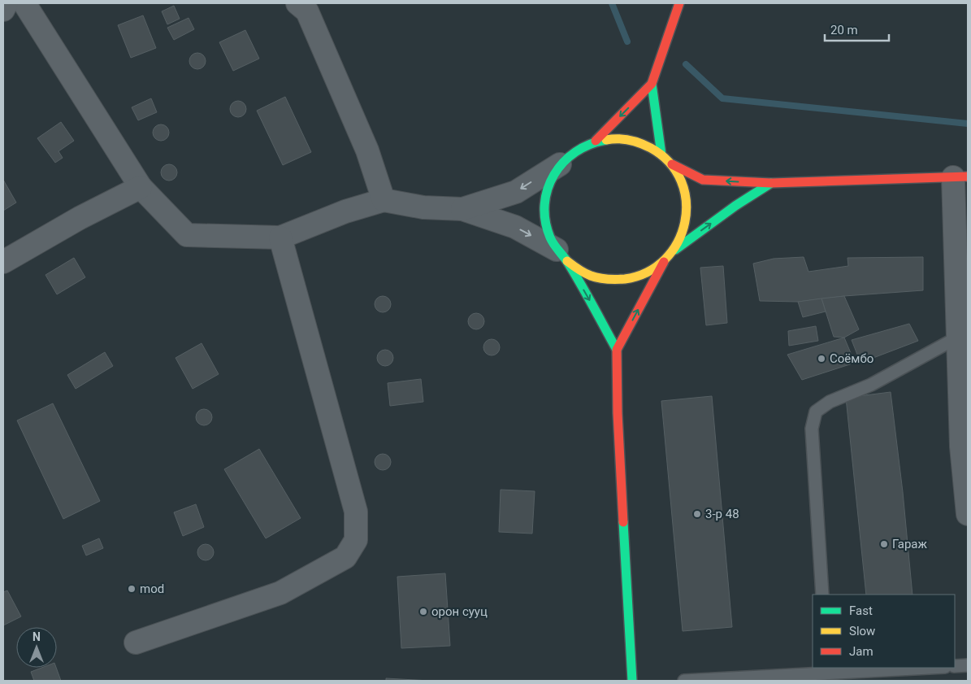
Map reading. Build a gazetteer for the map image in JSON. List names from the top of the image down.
{
  "places": [
    "Соёмбо",
    "3-р 48",
    "Гараж",
    "mod",
    "орон сууц"
  ],
  "legend": ["Fast", "Slow", "Jam"],
  "scale_bar": "20 m",
  "north": "top"
}
